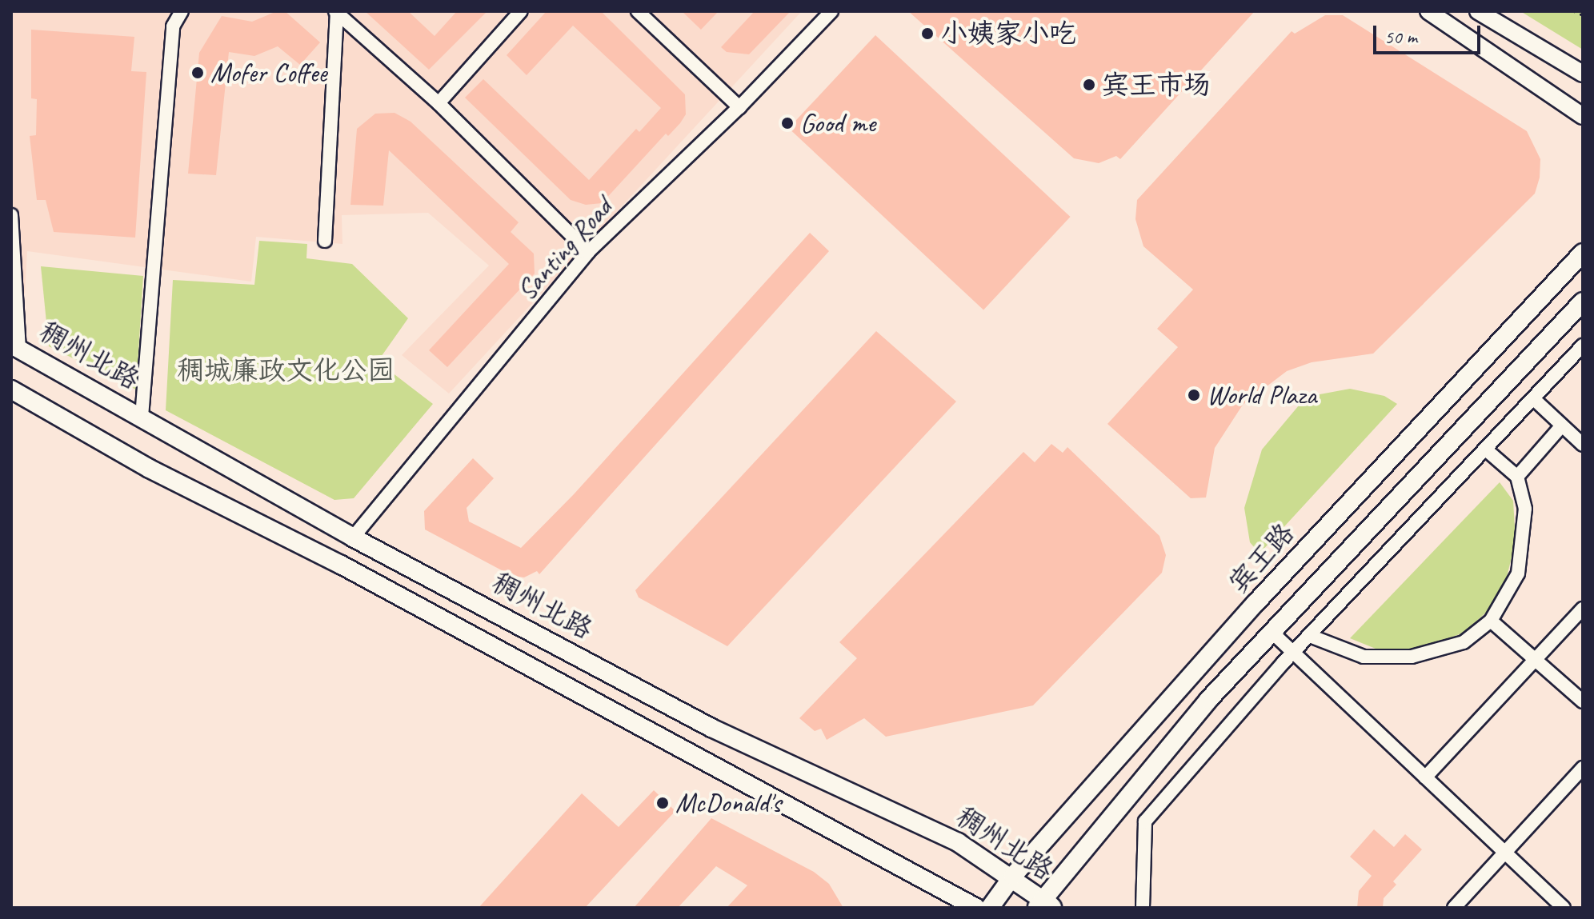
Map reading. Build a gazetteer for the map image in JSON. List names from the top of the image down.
{
  "streets": {
    "main road": ["稠州北路", "宾王路"],
    "street": ["Santing Road"]
  },
  "crossings": [
    ["Santing Road", "稠州北路"],
    ["稠州北路", "宾王路"]
  ],
  "parks": ["稠城廉政文化公园"],
  "places": [
    "小姨家小吃",
    "Mofer Coffee",
    "宾王市场",
    "Good me",
    "World Plaza",
    "McDonald's"
  ],
  "scale_bar": "50 m"
}
